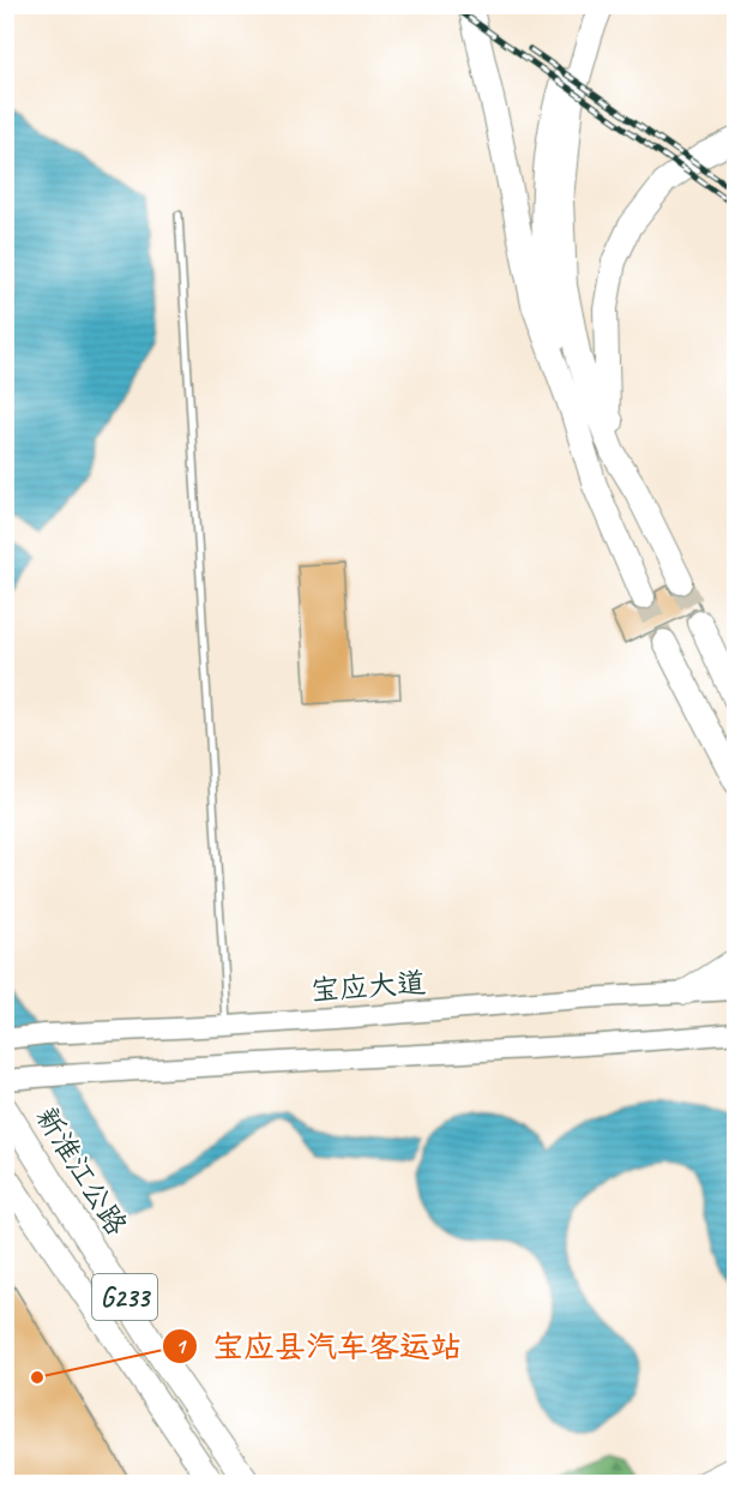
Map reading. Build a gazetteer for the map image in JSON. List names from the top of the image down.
{
  "streets": {
    "highway": ["新淮江公路", "G233"],
    "main road": ["宝应大道"]
  },
  "places": ["宝应县汽车客运站"]
}
